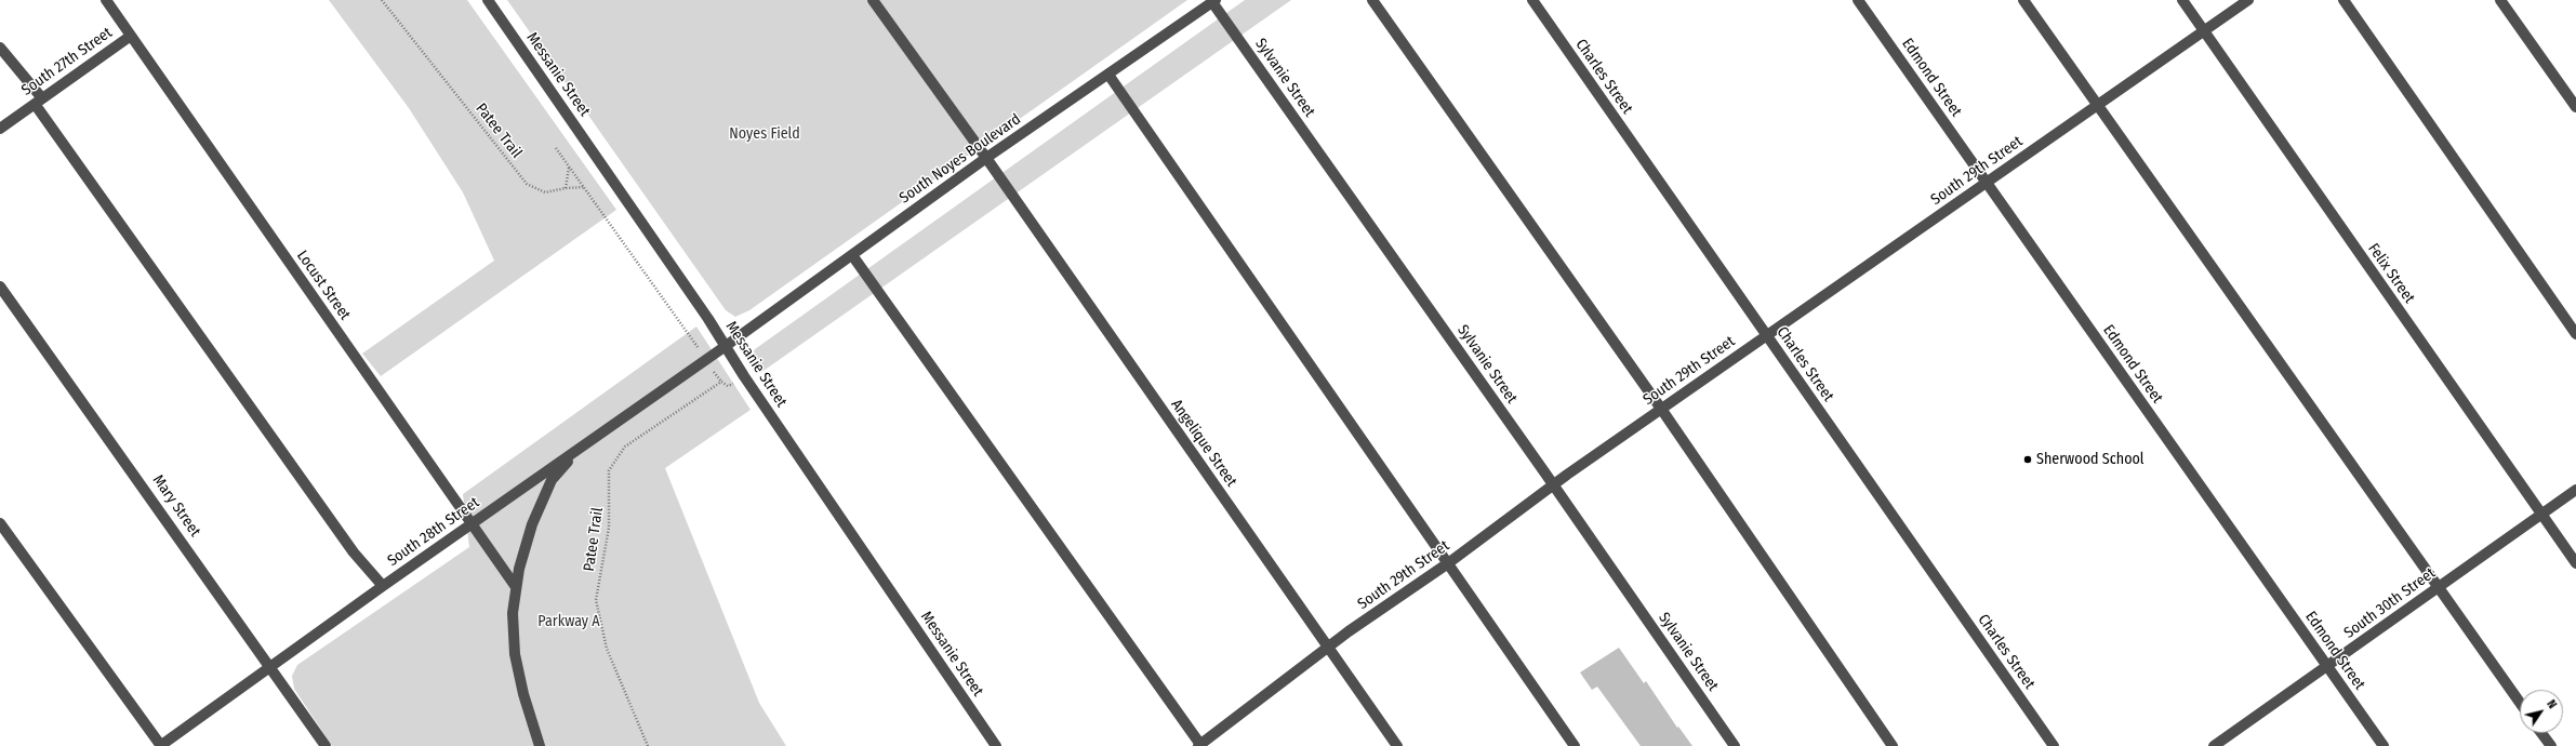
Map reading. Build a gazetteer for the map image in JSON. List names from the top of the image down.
{
  "streets": {
    "street": [
      "South 27th Street",
      "Messanie Street",
      "Charles Street",
      "Sylvanie Street",
      "Edmond Street",
      "South Noyes Boulevard",
      "South 29th Street",
      "Felix Street",
      "Locust Street",
      "Angelique Street",
      "Mary Street",
      "South 28th Street",
      "South 30th Street"
    ],
    "path": ["Patee Trail"]
  },
  "crossings": [
    ["South 27th Street", "Locust Street"],
    ["Messanie Street", "Patee Trail"],
    ["Messanie Street", "South Noyes Boulevard"],
    ["Messanie Street", "South 28th Street"],
    ["Charles Street", "South 29th Street"],
    ["Sylvanie Street", "South Noyes Boulevard"],
    ["Sylvanie Street", "South 29th Street"],
    ["Edmond Street", "South 29th Street"],
    ["Edmond Street", "South 30th Street"],
    ["South Noyes Boulevard", "Angelique Street"],
    ["South Noyes Boulevard", "South 28th Street"],
    ["South 29th Street", "Felix Street"],
    ["South 29th Street", "Angelique Street"],
    ["Felix Street", "South 30th Street"],
    ["Locust Street", "South 28th Street"],
    ["Mary Street", "South 28th Street"]
  ],
  "parks": ["Noyes Field", "Parkway A"],
  "places": ["Sherwood School"],
  "north": "top right"
}
